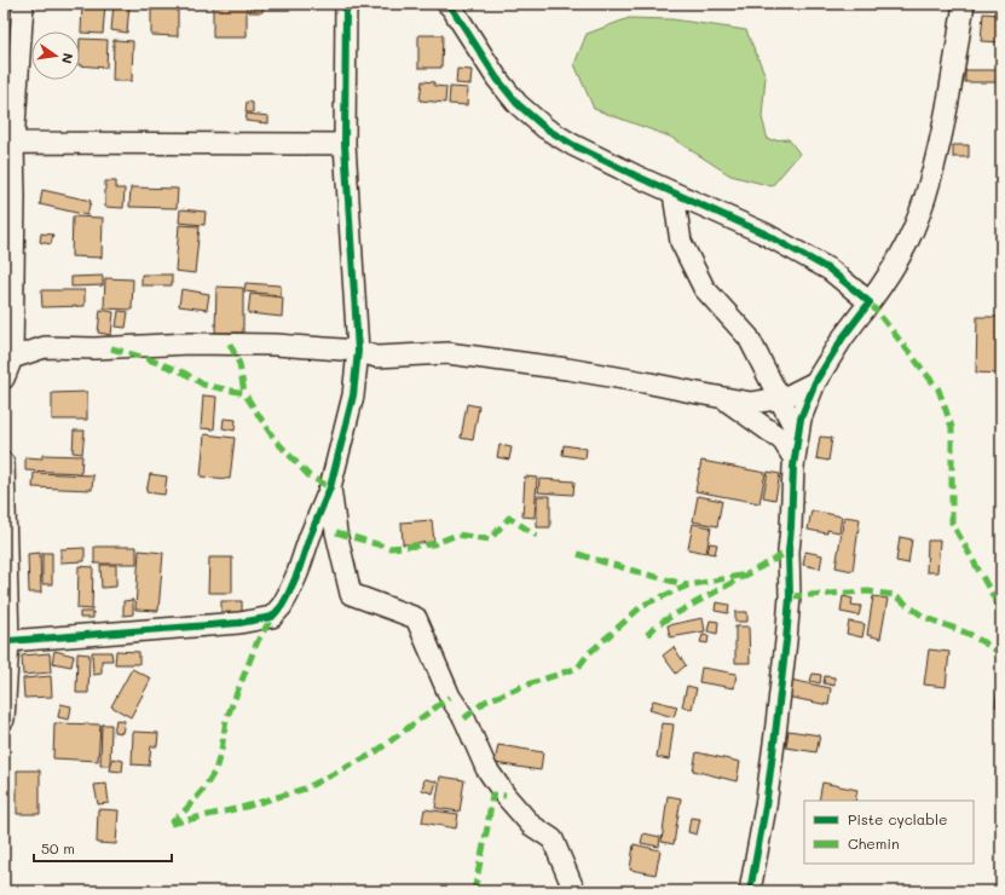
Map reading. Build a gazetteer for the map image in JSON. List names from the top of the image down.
{
  "legend": ["Piste cyclable", "Chemin"],
  "scale_bar": "50 m",
  "north": "right"
}
